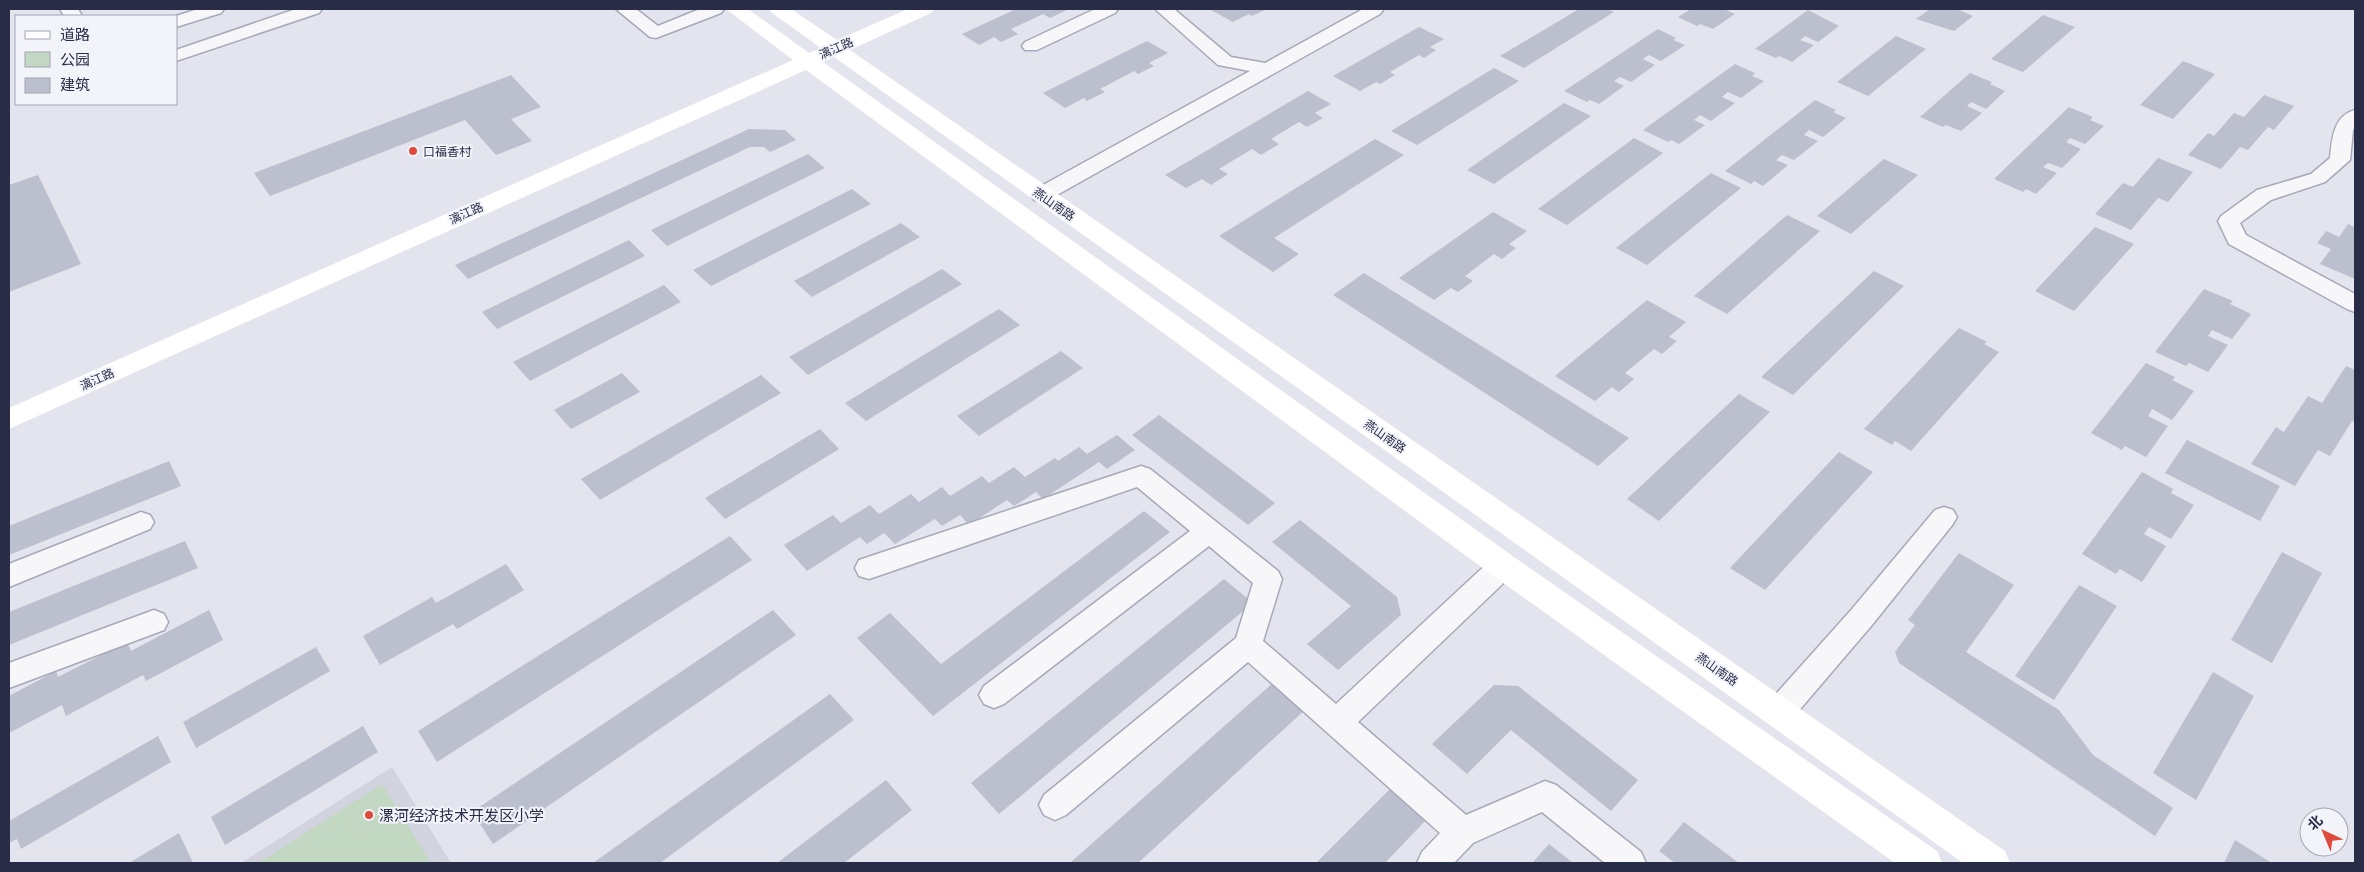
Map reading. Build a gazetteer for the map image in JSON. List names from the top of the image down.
{
  "streets": {
    "main road": ["漓江路", "燕山南路"]
  },
  "crossings": [
    ["漓江路", "燕山南路"]
  ],
  "places": ["口福香村", "漯河经济技术开发区小学"],
  "legend": ["道路", "公园", "建筑"],
  "north": "top left"
}
